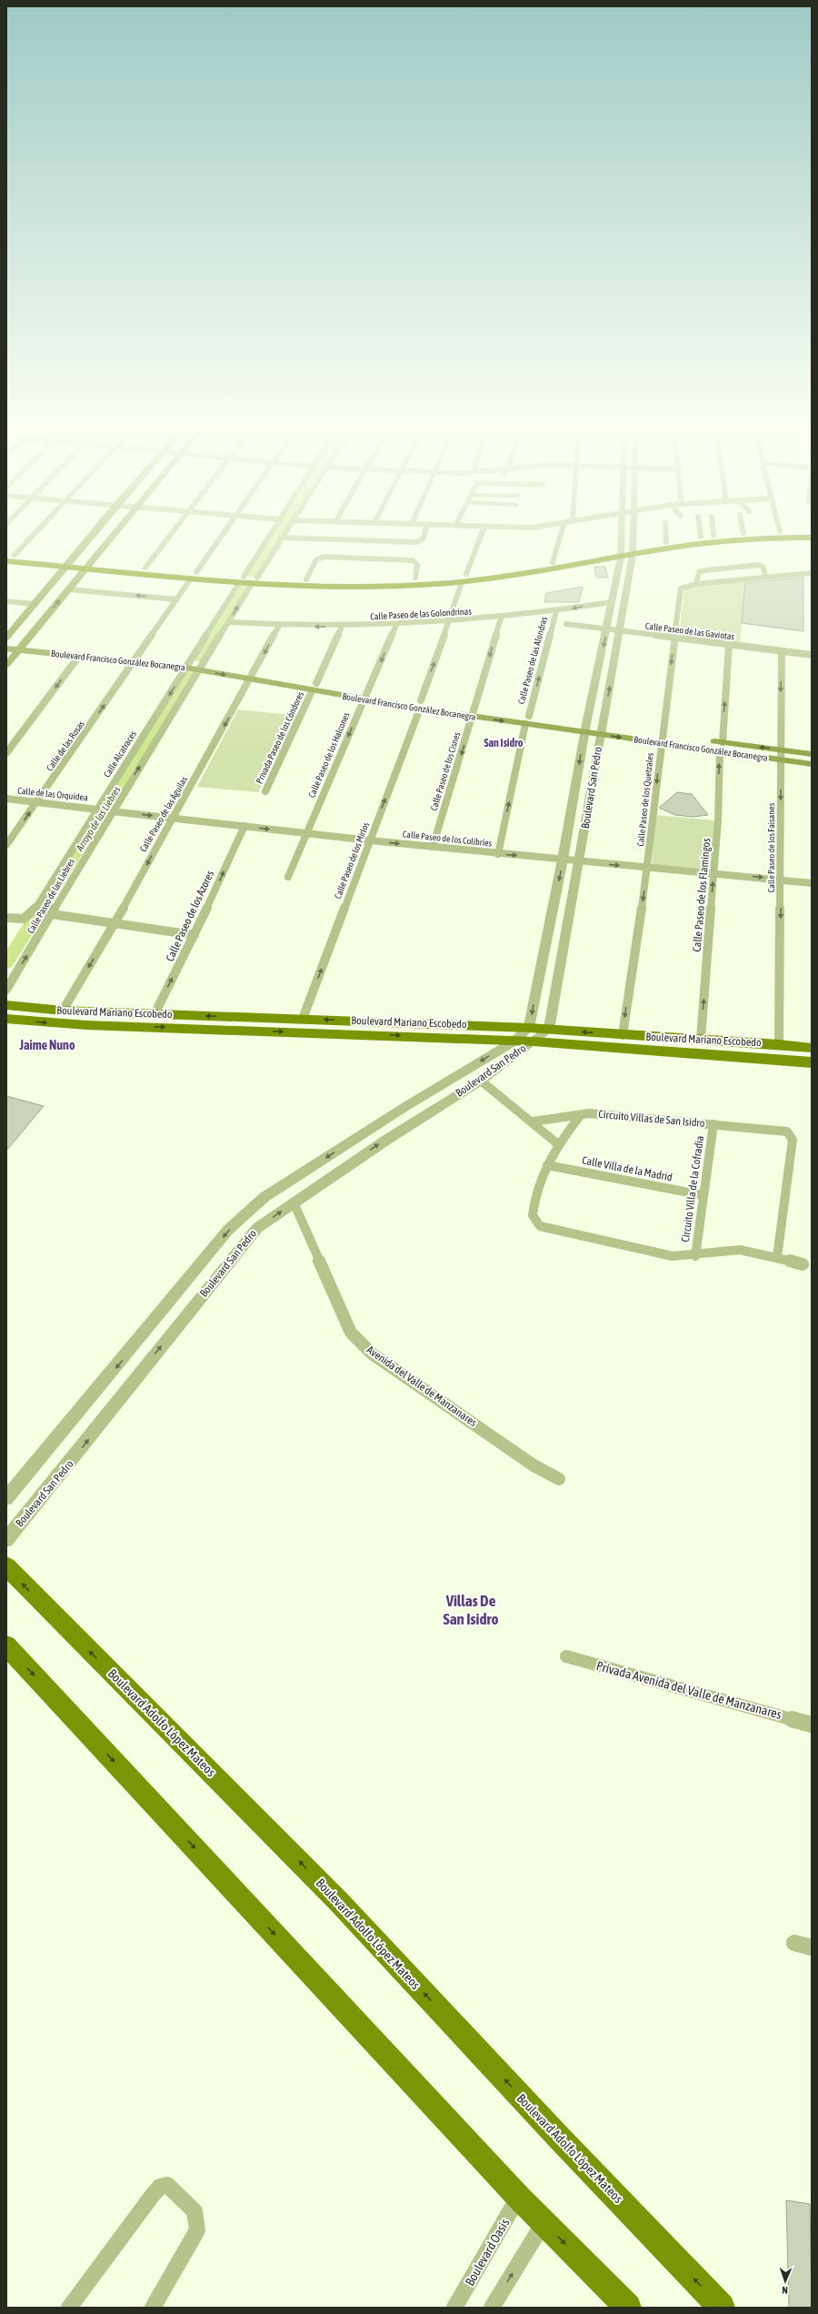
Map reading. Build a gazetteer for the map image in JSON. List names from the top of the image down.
{
  "streets": {
    "main road": ["Boulevard Francisco González Bocanegra", "Boulevard Mariano Escobedo", "Boulevard Adolfo López Mateos"],
    "street": [
      "Calle Paseo de las Golondrinas",
      "Calle Paseo de las Gaviotas",
      "Calle Paseo de las Alondras",
      "Privada Paseo de los Cóndores",
      "Calle de las Rosas",
      "Calle Alcatraces",
      "Calle Paseo de los Halcones",
      "Calle Paseo de los Cisnes",
      "Boulevard San Pedro",
      "Calle de las Orquídea",
      "Calle Paseo de los Quetzales",
      "Calle Paseo de las Águilas",
      "Calle Paseo de los Colibríes",
      "Calle Paseo de los Faisanes",
      "Calle Paseo de los Mirlos",
      "Calle Paseo de los Flamingos",
      "Calle Paseo de las Liebres",
      "Calle Paseo de los Azores",
      "Circuito Villas de San Isidro",
      "Calle Villa de la Madrid",
      "Circuito Villa de la Cofradia",
      "Avenida del Valle de Manzanares",
      "Privada Avenida del Valle de Manzanares",
      "Boulevard Oasis"
    ]
  },
  "crossings": [
    ["Calle Paseo de las Golondrinas", "Calle Paseo de las Alondras"],
    ["Calle Paseo de las Golondrinas", "Privada Paseo de los Cóndores"],
    ["Calle Paseo de las Golondrinas", "Calle Paseo de los Halcones"],
    ["Calle Paseo de las Golondrinas", "Calle Paseo de los Cisnes"],
    ["Calle Paseo de las Golondrinas", "Boulevard San Pedro"],
    ["Calle Paseo de las Golondrinas", "Calle Paseo de las Águilas"],
    ["Calle Paseo de las Golondrinas", "Calle Paseo de los Mirlos"],
    ["Calle Paseo de las Golondrinas", "Calle Paseo de las Liebres"],
    ["Calle Paseo de las Gaviotas", "Boulevard San Pedro"],
    ["Calle Paseo de las Gaviotas", "Calle Paseo de los Quetzales"],
    ["Calle Paseo de las Gaviotas", "Calle Paseo de los Faisanes"],
    ["Calle Paseo de las Gaviotas", "Calle Paseo de los Flamingos"],
    ["Boulevard Francisco González Bocanegra", "Calle Paseo de las Alondras"],
    ["Boulevard Francisco González Bocanegra", "Privada Paseo de los Cóndores"],
    ["Boulevard Francisco González Bocanegra", "Calle de las Rosas"],
    ["Boulevard Francisco González Bocanegra", "Calle Alcatraces"],
    ["Boulevard Francisco González Bocanegra", "Calle Paseo de los Halcones"],
    ["Boulevard Francisco González Bocanegra", "Calle Paseo de los Cisnes"],
    ["Boulevard Francisco González Bocanegra", "Boulevard San Pedro"],
    ["Boulevard Francisco González Bocanegra", "Calle Paseo de los Quetzales"],
    ["Boulevard Francisco González Bocanegra", "Calle Paseo de las Águilas"],
    ["Boulevard Francisco González Bocanegra", "Calle Paseo de los Faisanes"],
    ["Boulevard Francisco González Bocanegra", "Calle Paseo de los Mirlos"],
    ["Boulevard Francisco González Bocanegra", "Calle Paseo de los Flamingos"],
    ["Boulevard Francisco González Bocanegra", "Calle Paseo de las Liebres"],
    ["Calle Paseo de las Alondras", "Calle Paseo de los Colibríes"],
    ["Calle de las Rosas", "Calle de las Orquídea"],
    ["Calle Alcatraces", "Calle de las Orquídea"],
    ["Calle Paseo de los Halcones", "Calle Paseo de los Colibríes"],
    ["Calle Paseo de los Cisnes", "Calle Paseo de los Colibríes"],
    ["Boulevard San Pedro", "Calle Paseo de los Colibríes"],
    ["Boulevard San Pedro", "Boulevard Mariano Escobedo"],
    ["Boulevard San Pedro", "Avenida del Valle de Manzanares"],
    ["Calle Paseo de los Quetzales", "Calle Paseo de los Colibríes"],
    ["Calle Paseo de los Quetzales", "Boulevard Mariano Escobedo"],
    ["Calle Paseo de las Águilas", "Calle Paseo de los Colibríes"],
    ["Calle Paseo de las Águilas", "Boulevard Mariano Escobedo"],
    ["Calle Paseo de los Colibríes", "Calle Paseo de los Faisanes"],
    ["Calle Paseo de los Colibríes", "Calle Paseo de los Mirlos"],
    ["Calle Paseo de los Colibríes", "Calle Paseo de los Flamingos"],
    ["Calle Paseo de los Colibríes", "Calle Paseo de las Liebres"],
    ["Calle Paseo de los Colibríes", "Calle Paseo de los Azores"],
    ["Calle Paseo de los Faisanes", "Boulevard Mariano Escobedo"],
    ["Calle Paseo de los Mirlos", "Boulevard Mariano Escobedo"],
    ["Calle Paseo de los Flamingos", "Boulevard Mariano Escobedo"],
    ["Calle Paseo de los Azores", "Boulevard Mariano Escobedo"],
    ["Circuito Villas de San Isidro", "Circuito Villa de la Cofradia"],
    ["Calle Villa de la Madrid", "Circuito Villa de la Cofradia"]
  ],
  "one_way": [
    "Calle Paseo de las Alondras",
    "Calle Alcatraces",
    "Calle Paseo de los Halcones",
    "Calle Paseo de los Cisnes",
    "Calle Paseo de los Quetzales",
    "Calle Paseo de las Águilas",
    "Calle Paseo de los Colibríes",
    "Calle Paseo de los Faisanes",
    "Calle Paseo de los Mirlos",
    "Calle Paseo de los Flamingos",
    "Calle Paseo de las Liebres",
    "Calle Paseo de los Azores"
  ],
  "districts": ["San Isidro", "Jaime Nuno", "Villas De San Isidro"],
  "water": ["Arroyo de las Liebres"],
  "north": "bottom"
}
